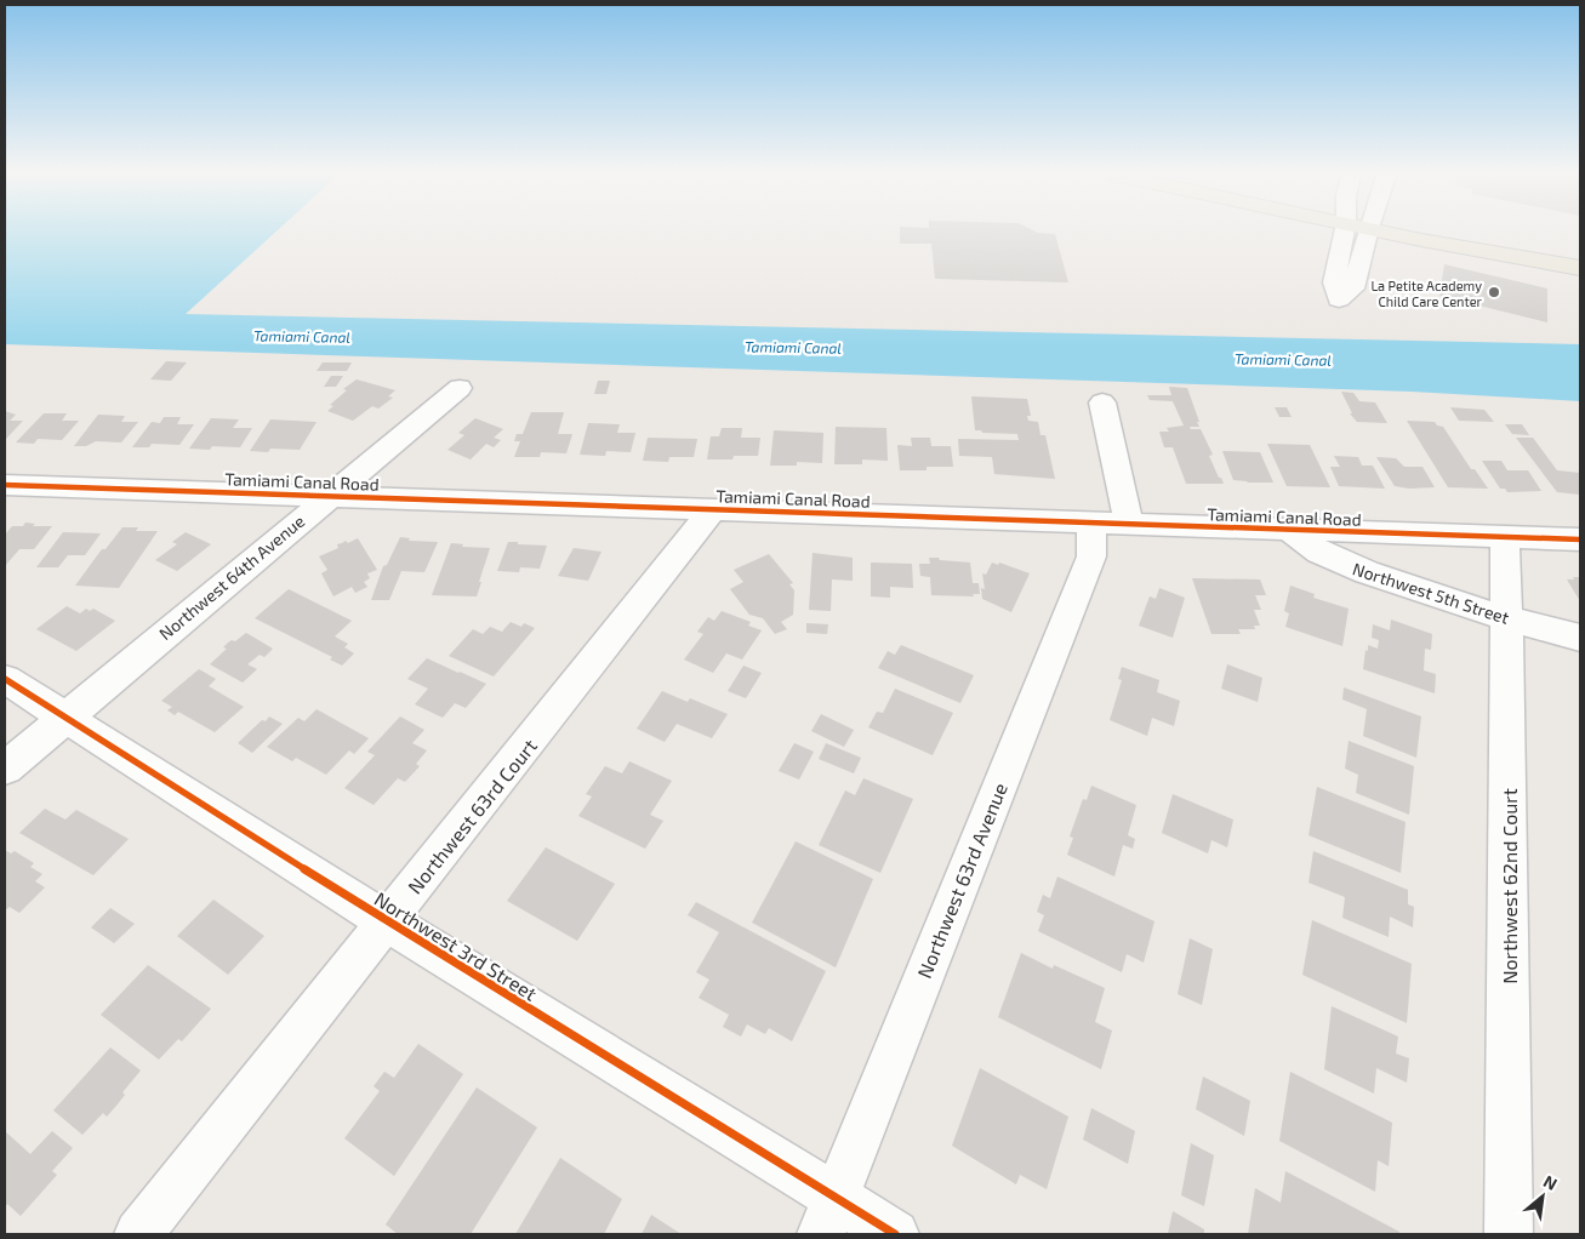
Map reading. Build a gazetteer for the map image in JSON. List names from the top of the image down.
{
  "streets": {
    "street": [
      "Tamiami Canal Road",
      "Northwest 64th Avenue",
      "Northwest 5th Street",
      "Northwest 63rd Court",
      "Northwest 63rd Avenue",
      "Northwest 62nd Court",
      "Northwest 3rd Street"
    ]
  },
  "crossings": [
    ["Tamiami Canal Road", "Northwest 64th Avenue"],
    ["Tamiami Canal Road", "Northwest 5th Street"],
    ["Tamiami Canal Road", "Northwest 63rd Court"],
    ["Tamiami Canal Road", "Northwest 63rd Avenue"],
    ["Tamiami Canal Road", "Northwest 62nd Court"],
    ["Northwest 64th Avenue", "Northwest 3rd Street"],
    ["Northwest 5th Street", "Northwest 62nd Court"],
    ["Northwest 63rd Court", "Northwest 3rd Street"],
    ["Northwest 63rd Avenue", "Northwest 3rd Street"]
  ],
  "water": ["Tamiami Canal"],
  "places": ["La Petite Academy Child Care Center"],
  "north": "top right"
}
